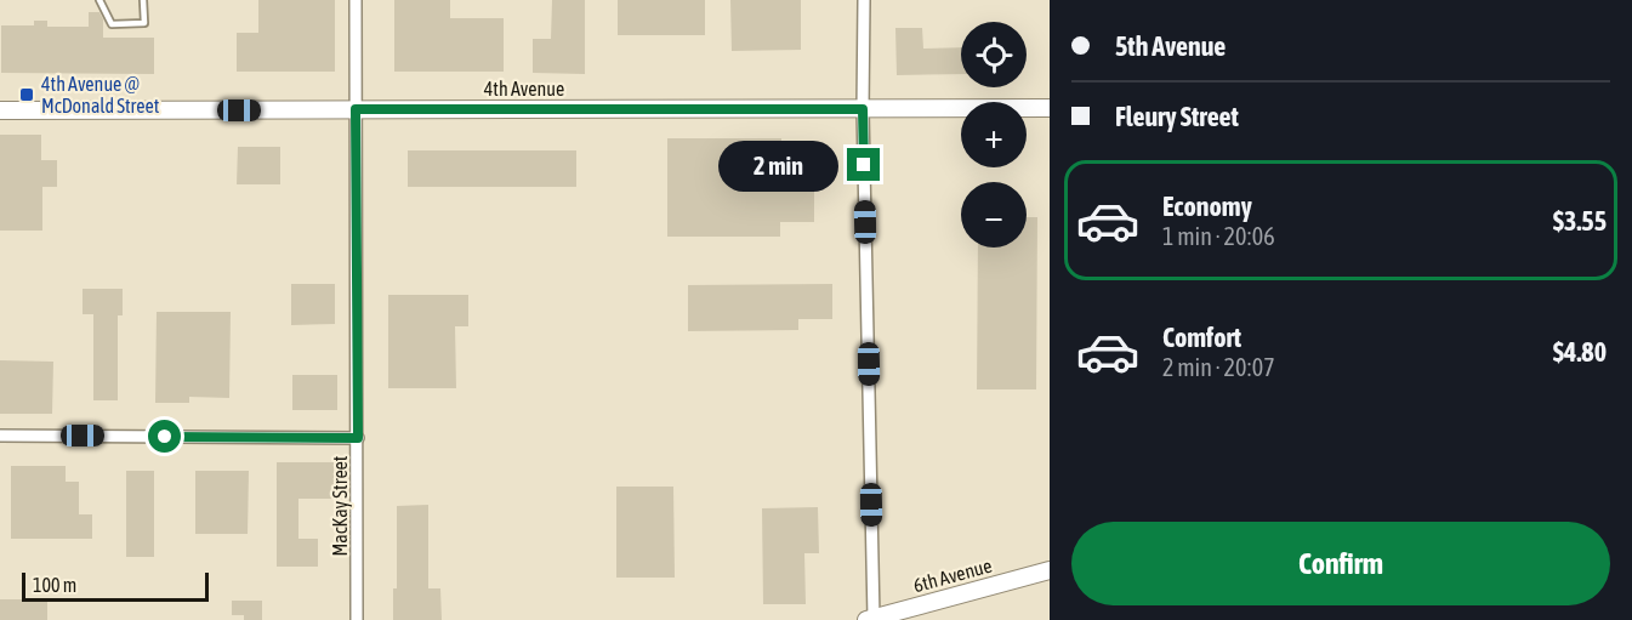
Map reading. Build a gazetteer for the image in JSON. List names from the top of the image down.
{
  "streets": {
    "street": ["4th Avenue", "MacKay Street", "6th Avenue"]
  },
  "crossings": [
    ["4th Avenue", "MacKay Street"]
  ],
  "places": {
    "transit": ["4th Avenue @ McDonald Street"]
  },
  "scale_bar": "100 m",
  "page": {
    "banner": ["5th Avenue", "Fleury Street"],
    "map_buttons": ["+", "−"],
    "bubble": "2 min",
    "list": [
      {
        "name": "Economy",
        "note": "1 min · 20:06",
        "value": "$3.55"
      },
      {
        "name": "Comfort",
        "note": "2 min · 20:07",
        "value": "$4.80"
      }
    ],
    "buttons": "Confirm",
    "scale": "100 m"
  }
}
